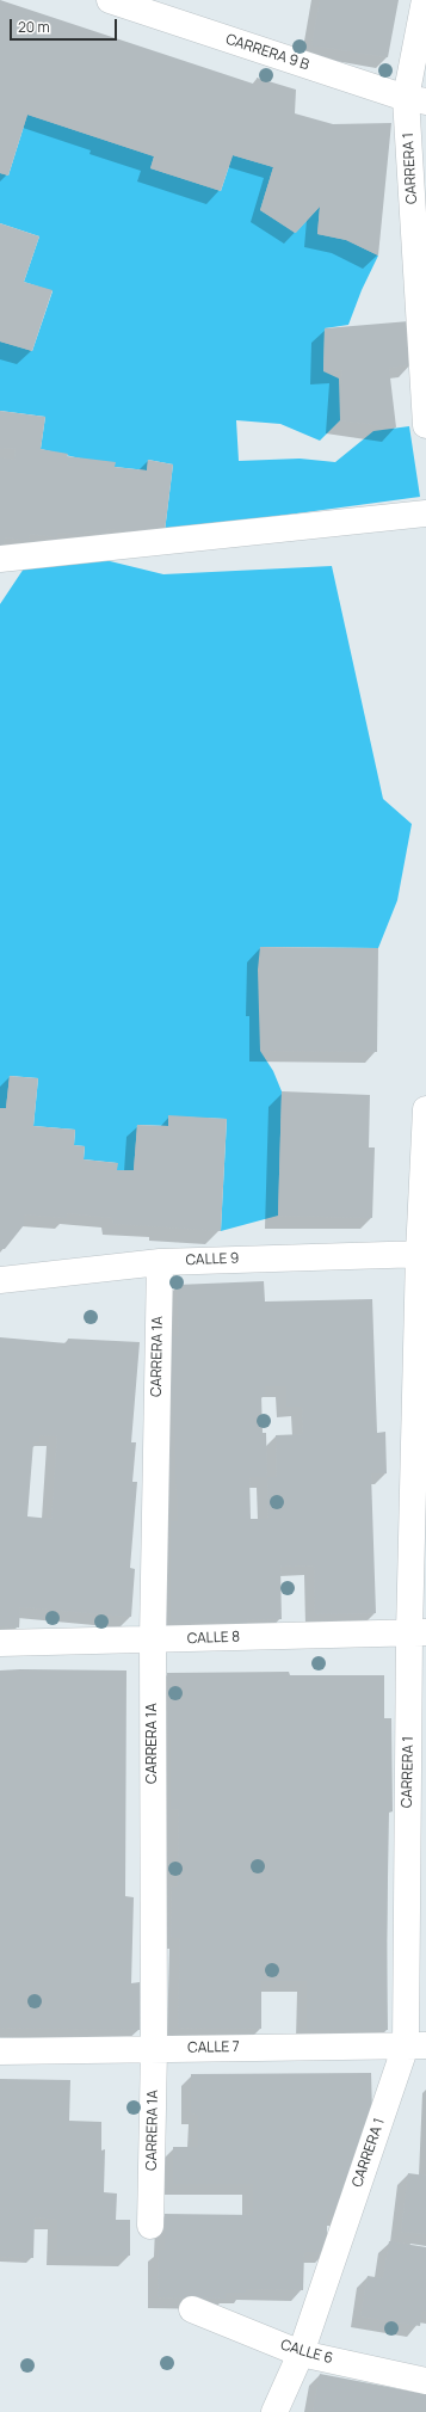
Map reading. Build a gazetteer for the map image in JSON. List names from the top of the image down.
{
  "streets": {
    "street": [
      "CARRERA 9 B",
      "CARRERA 1",
      "CALLE 9",
      "CARRERA 1A",
      "CALLE 8",
      "CALLE 7",
      "CALLE 6"
    ]
  },
  "crossings": [
    ["CARRERA 9 B", "CARRERA 1"],
    ["CARRERA 1", "CALLE 9"],
    ["CARRERA 1", "CALLE 8"],
    ["CARRERA 1", "CALLE 7"],
    ["CARRERA 1", "CALLE 6"],
    ["CALLE 9", "CARRERA 1A"],
    ["CARRERA 1A", "CALLE 8"],
    ["CARRERA 1A", "CALLE 7"]
  ],
  "scale_bar": "20 m"
}
